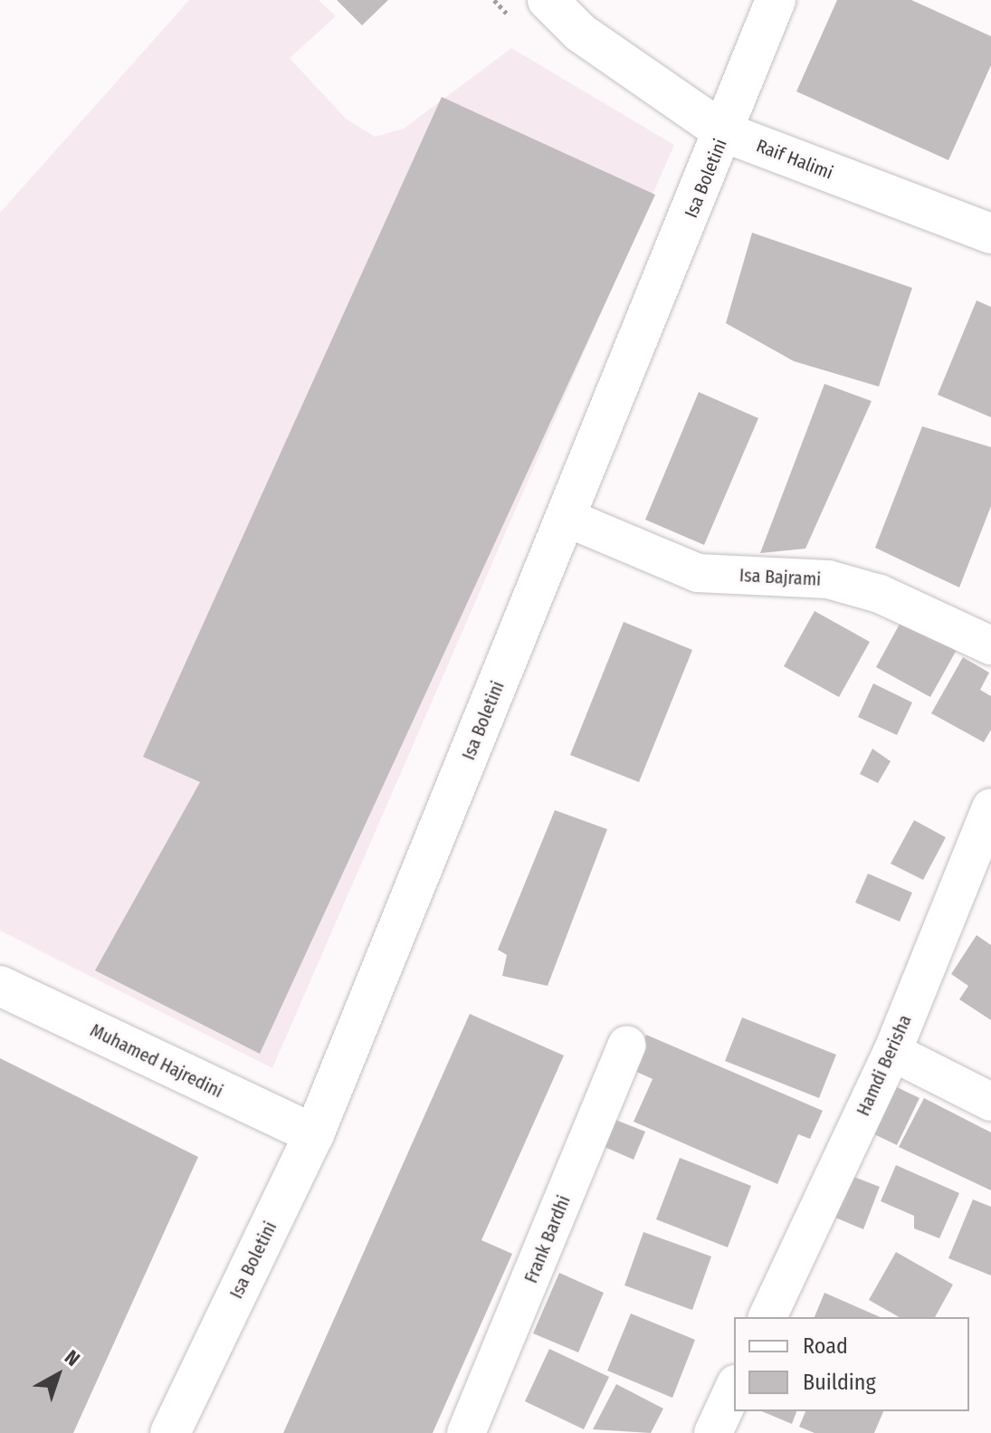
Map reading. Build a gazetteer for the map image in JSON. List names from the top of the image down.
{
  "streets": {
    "street": [
      "Raif Halimi",
      "Isa Boletini",
      "Isa Bajrami",
      "Muhamed Hajredini",
      "Hamdi Berisha",
      "Frank Bardhi"
    ]
  },
  "crossings": [
    ["Raif Halimi", "Isa Boletini"],
    ["Isa Boletini", "Isa Bajrami"],
    ["Isa Boletini", "Muhamed Hajredini"]
  ],
  "legend": ["Road", "Building"],
  "north": "top right"
}
